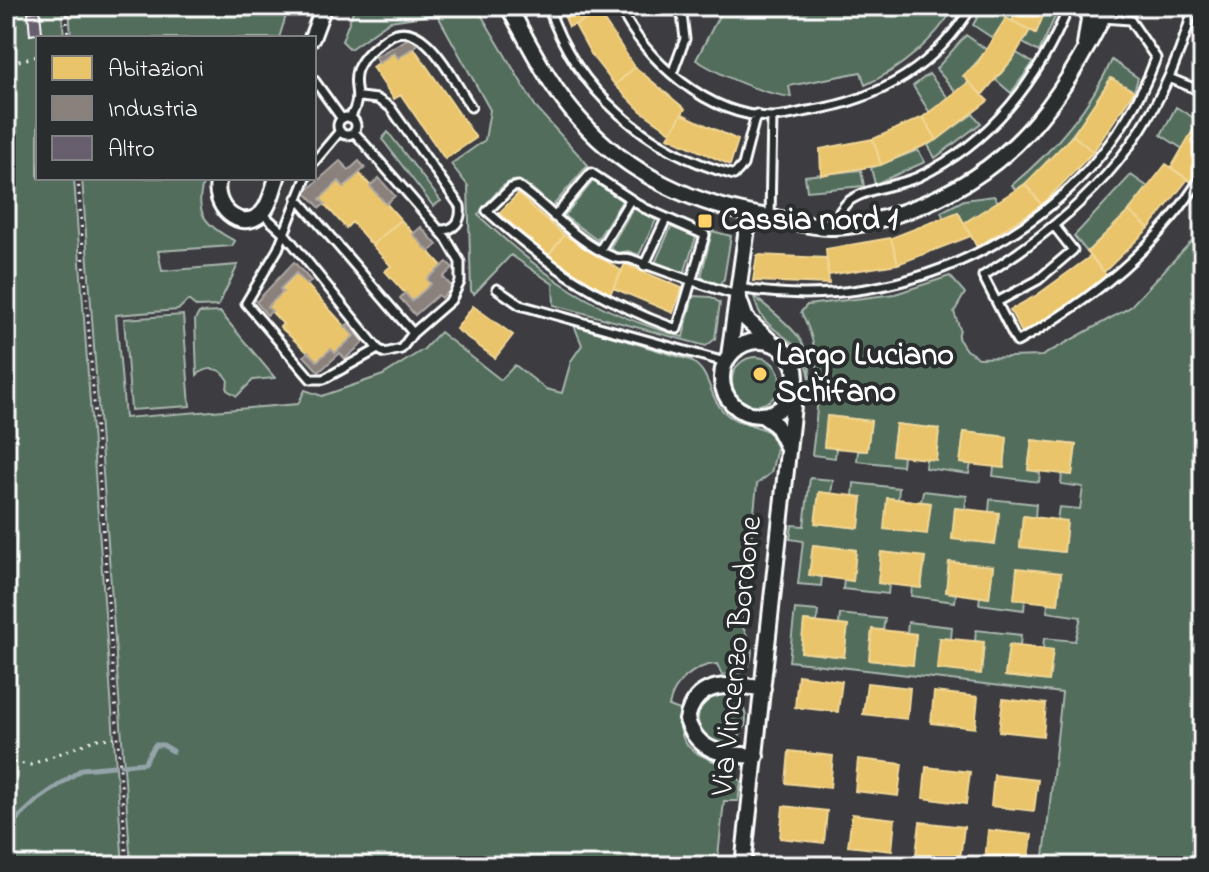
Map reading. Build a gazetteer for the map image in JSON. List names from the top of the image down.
{
  "streets": {
    "street": ["Via Vincenzo Bordone"]
  },
  "places": {
    "transit": ["Cassia nord 1"],
    "other": ["Largo Luciano Schifano"]
  },
  "legend": ["Abitazioni", "Industria", "Altro"]
}
